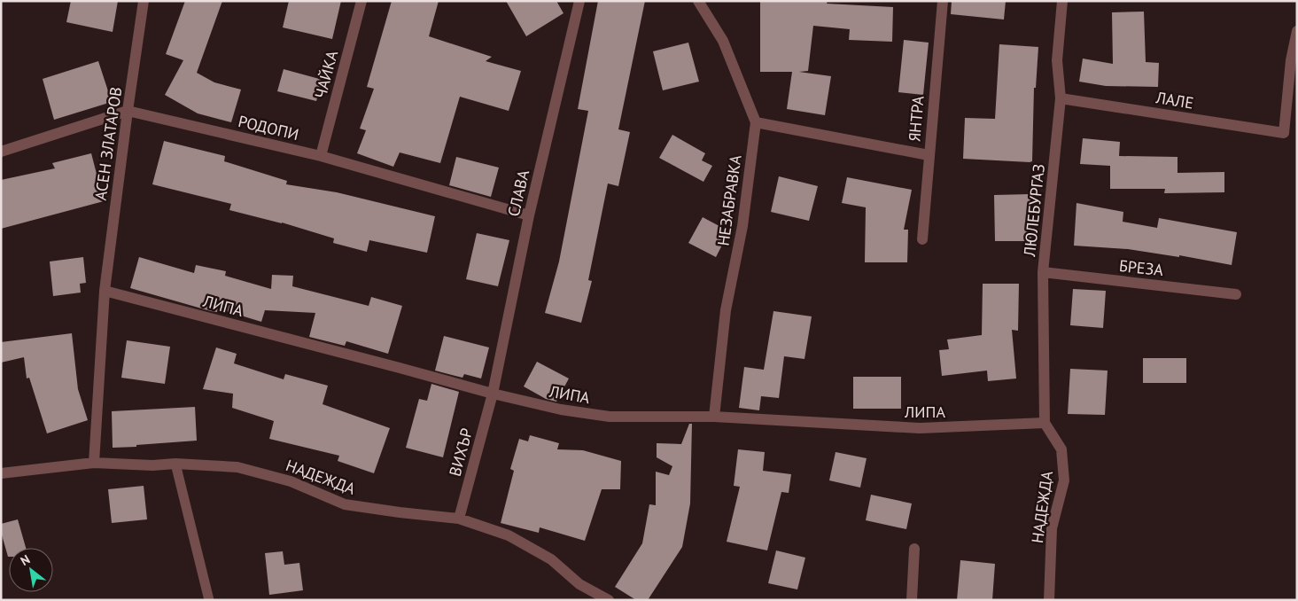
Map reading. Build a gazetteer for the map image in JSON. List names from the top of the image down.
{
  "streets": {
    "street": [
      "ЧАЙКА",
      "ЛАЛЕ",
      "ЯНТРА",
      "РОДОПИ",
      "АСЕН ЗЛАТАРОВ",
      "СЛАВА",
      "НЕЗАБРАВКА",
      "ЛЮЛЕБУРГАЗ",
      "БРЕЗА",
      "ЛИПА",
      "ВИХЪР",
      "НАДЕЖДА"
    ]
  },
  "crossings": [
    ["ЧАЙКА", "РОДОПИ"],
    ["ЛАЛЕ", "ЛЮЛЕБУРГАЗ"],
    ["РОДОПИ", "АСЕН ЗЛАТАРОВ"],
    ["РОДОПИ", "СЛАВА"],
    ["АСЕН ЗЛАТАРОВ", "ЛИПА"],
    ["АСЕН ЗЛАТАРОВ", "НАДЕЖДА"],
    ["СЛАВА", "ЛИПА"],
    ["СЛАВА", "ВИХЪР"],
    ["НЕЗАБРАВКА", "ЛИПА"],
    ["ЛЮЛЕБУРГАЗ", "БРЕЗА"],
    ["ЛЮЛЕБУРГАЗ", "ЛИПА"],
    ["ЛЮЛЕБУРГАЗ", "НАДЕЖДА"],
    ["ЛИПА", "ВИХЪР"],
    ["ЛИПА", "НАДЕЖДА"],
    ["ВИХЪР", "НАДЕЖДА"]
  ],
  "north": "top left"
}
